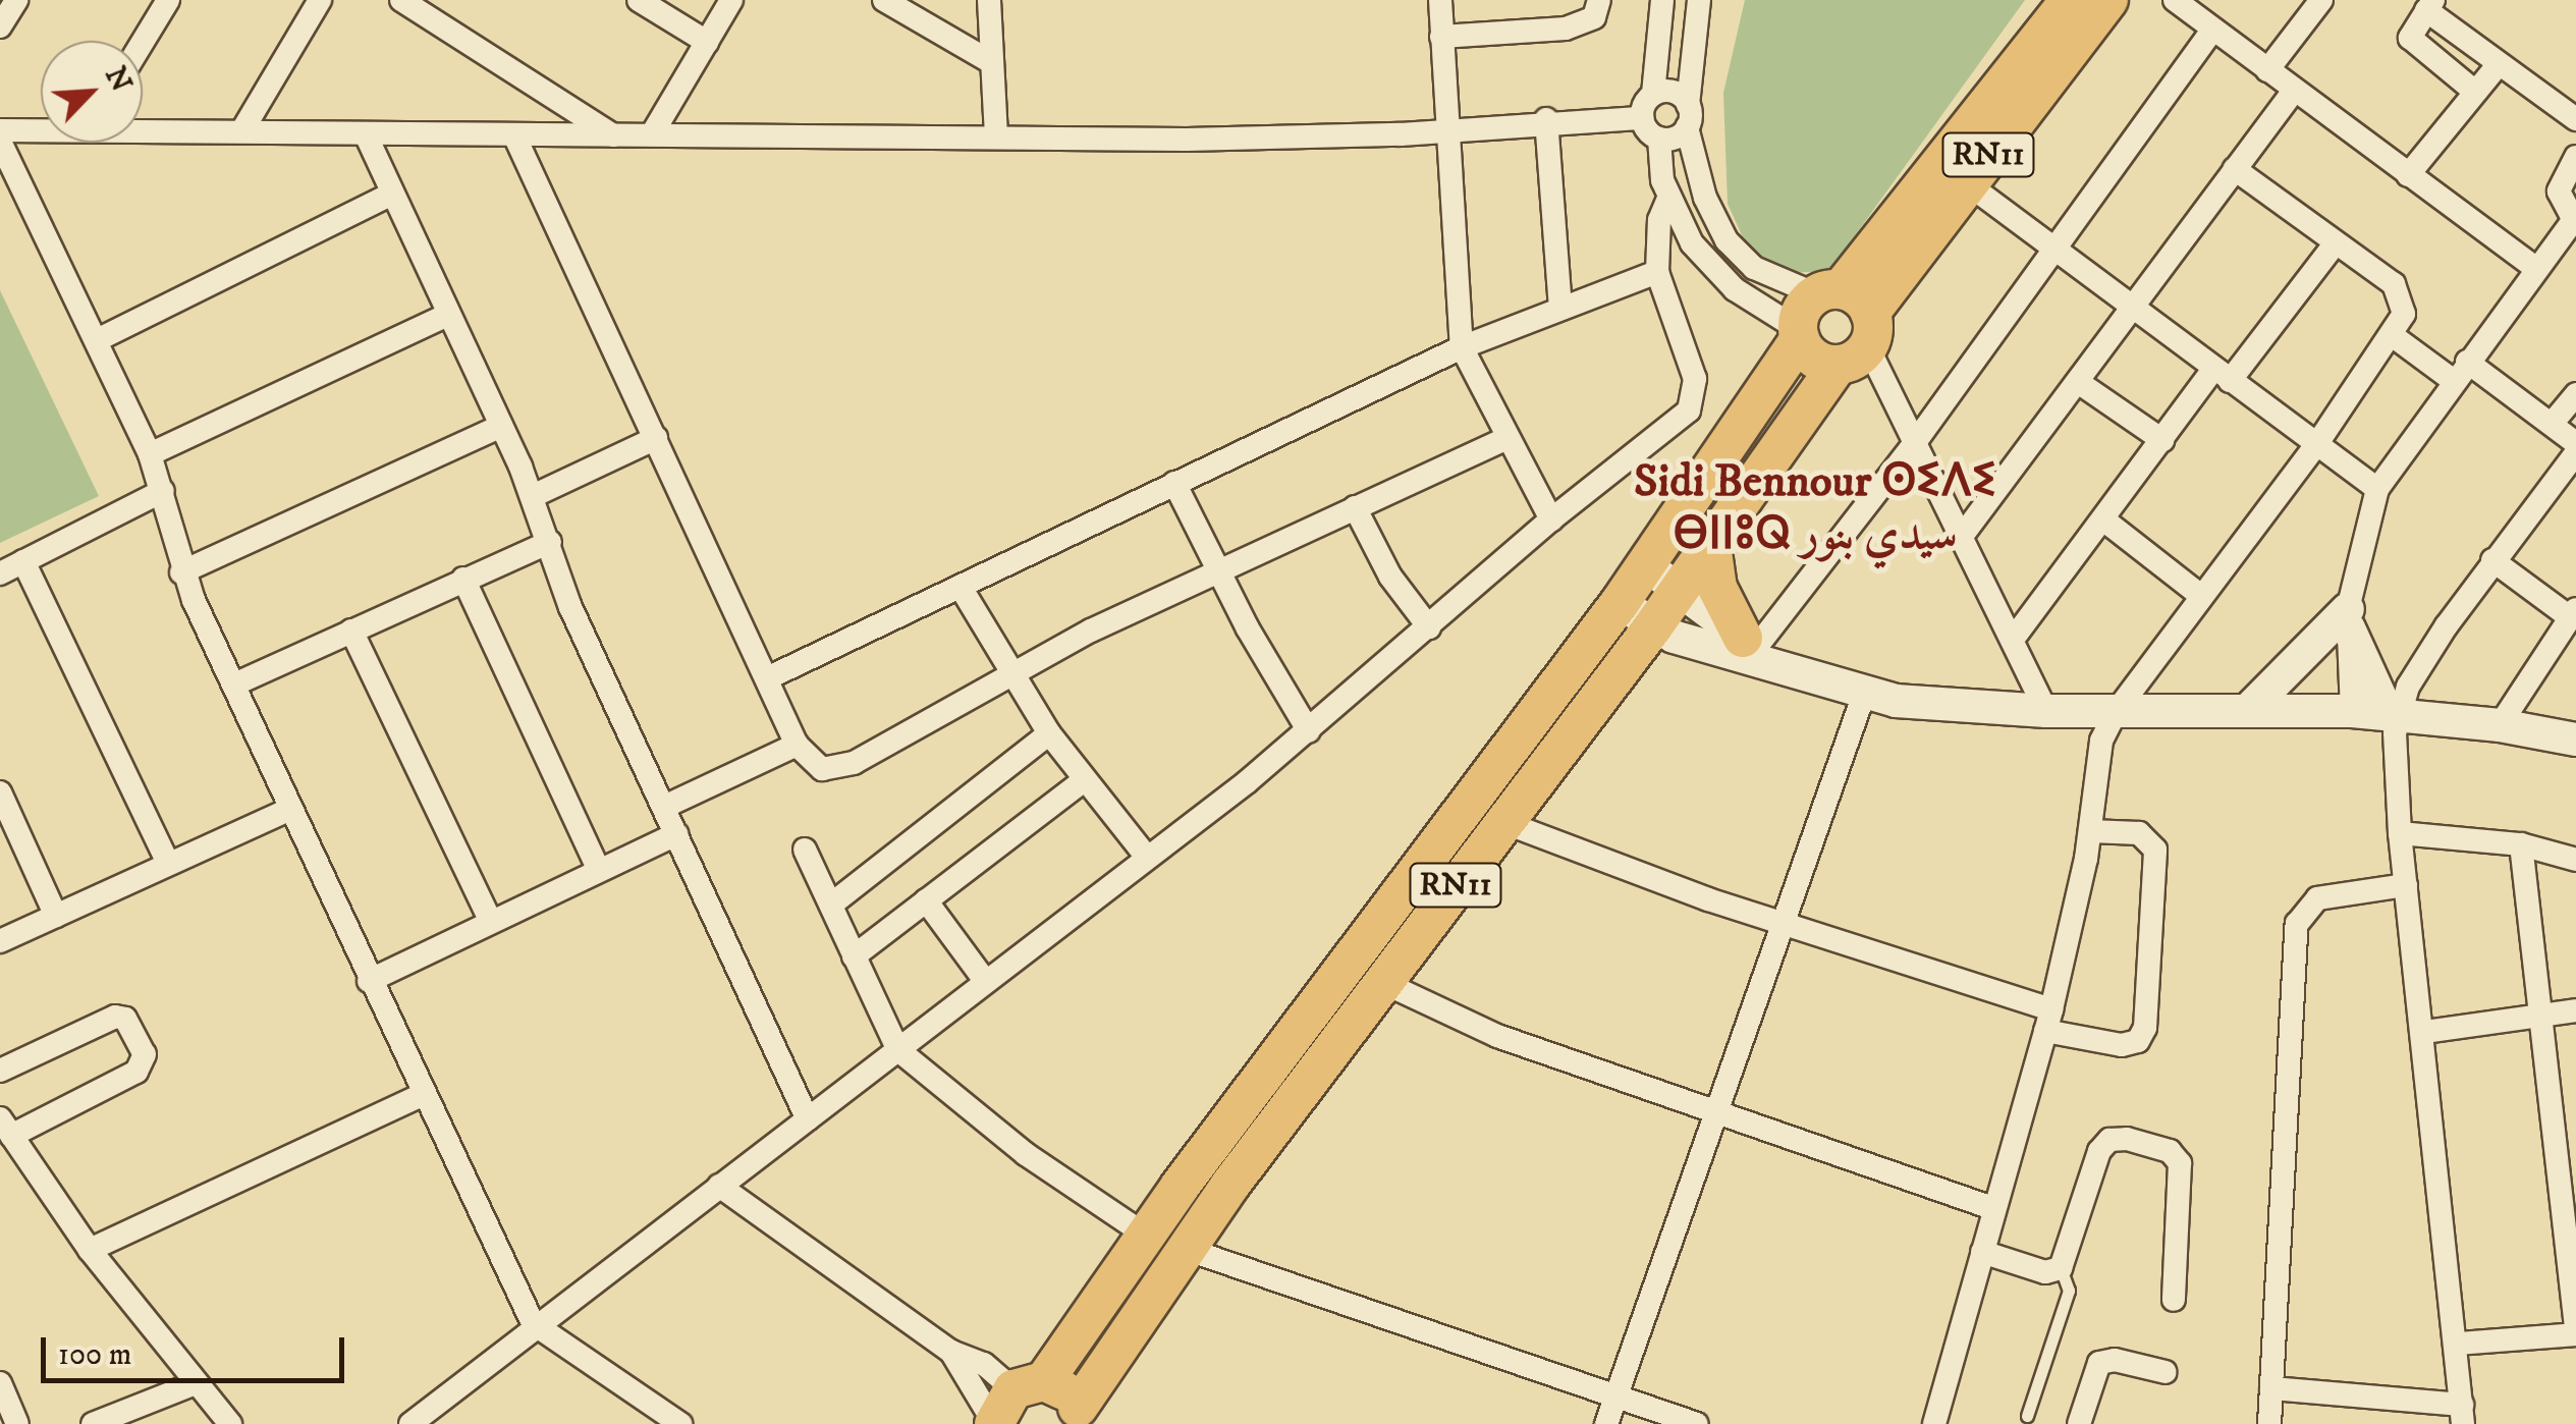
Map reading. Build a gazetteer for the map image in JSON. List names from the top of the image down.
{
  "streets": {
    "main road": ["RN11"]
  },
  "districts": ["Sidi Bennour ⵙⵉⴷⵉ ⴱⵏⵏⵓⵕ سيدي بنور"],
  "scale_bar": "100 m",
  "north": "top right"
}
